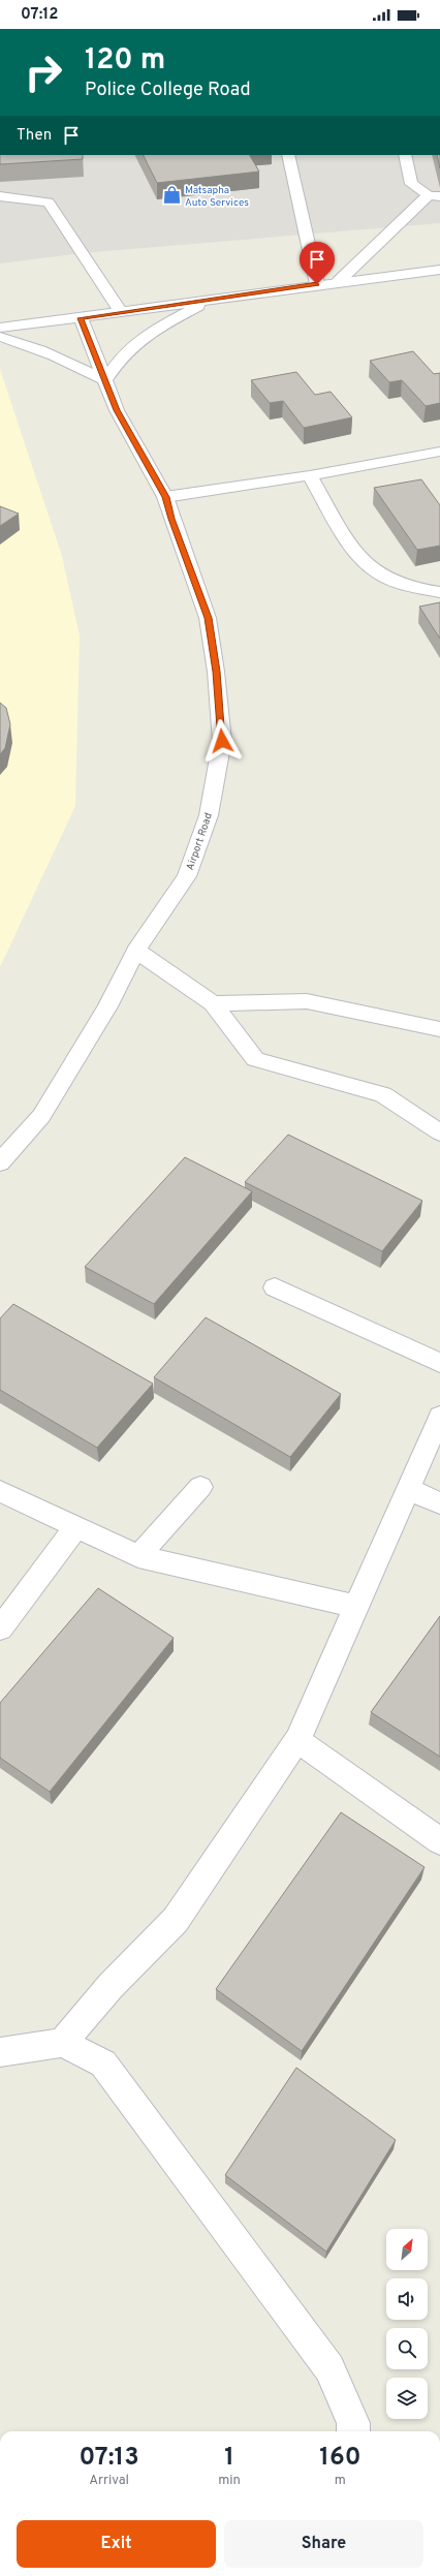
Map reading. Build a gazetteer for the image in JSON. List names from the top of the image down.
{
  "streets": {
    "street": ["Airport Road"]
  },
  "places": {
    "shop": ["Matsapha Auto Services"]
  },
  "north": "top right",
  "page": {
    "status": "07:12",
    "turn": ["120 m", "Police College Road"],
    "then": "Then",
    "eta": [
      "07:13",
      "Arrival",
      "1",
      "min",
      "160",
      "m"
    ],
    "buttons": ["Exit", "Share"]
  }
}
